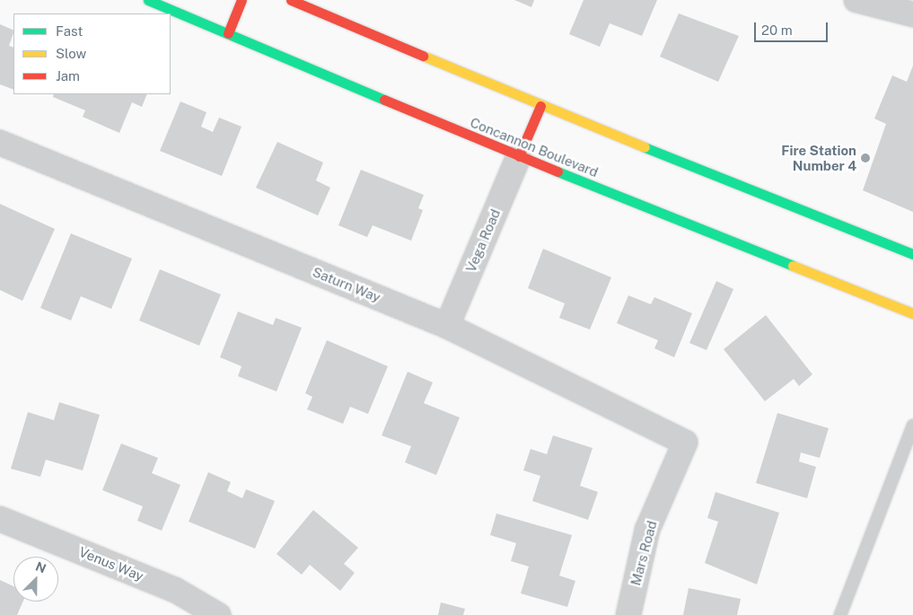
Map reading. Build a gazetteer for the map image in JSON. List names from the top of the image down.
{
  "streets": {
    "main road": ["Concannon Boulevard"],
    "street": [
      "Vega Road",
      "Saturn Way",
      "Mars Road",
      "Venus Way"
    ]
  },
  "crossings": [
    ["Concannon Boulevard", "Vega Road"],
    ["Vega Road", "Saturn Way"],
    ["Saturn Way", "Mars Road"]
  ],
  "places": ["Fire Station Number 4"],
  "legend": ["Fast", "Slow", "Jam"],
  "scale_bar": "20 m",
  "north": "top right"
}
